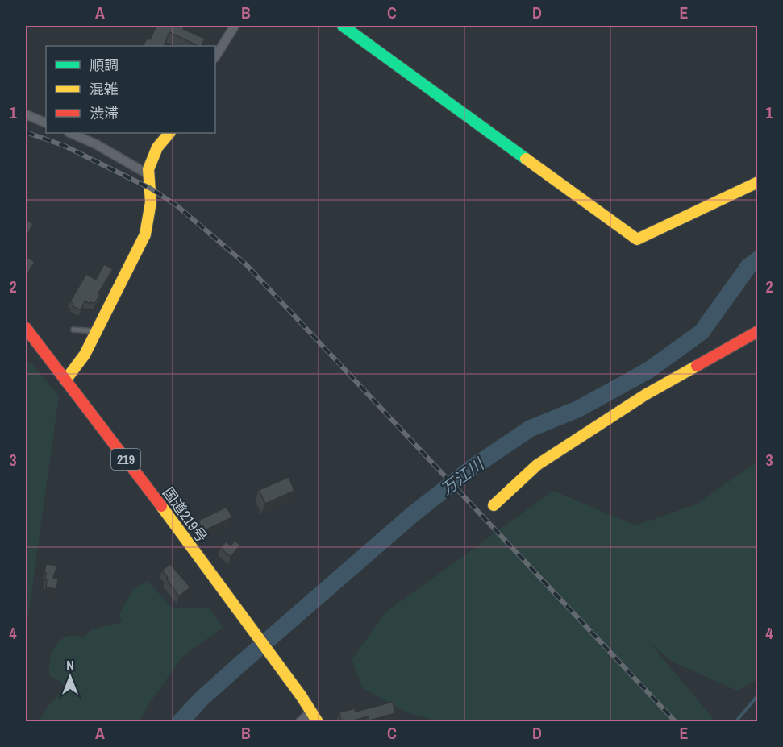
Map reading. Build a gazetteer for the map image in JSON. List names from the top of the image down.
{
  "streets": {
    "main road": ["219", "国道219号"]
  },
  "water": ["万江川"],
  "legend": ["順調", "混雑", "渋滞"],
  "north": "top",
  "grid": {
    "columns": [
      "A",
      "B",
      "C",
      "D",
      "E"
    ],
    "rows": [
      "1",
      "2",
      "3",
      "4"
    ]
  }
}
